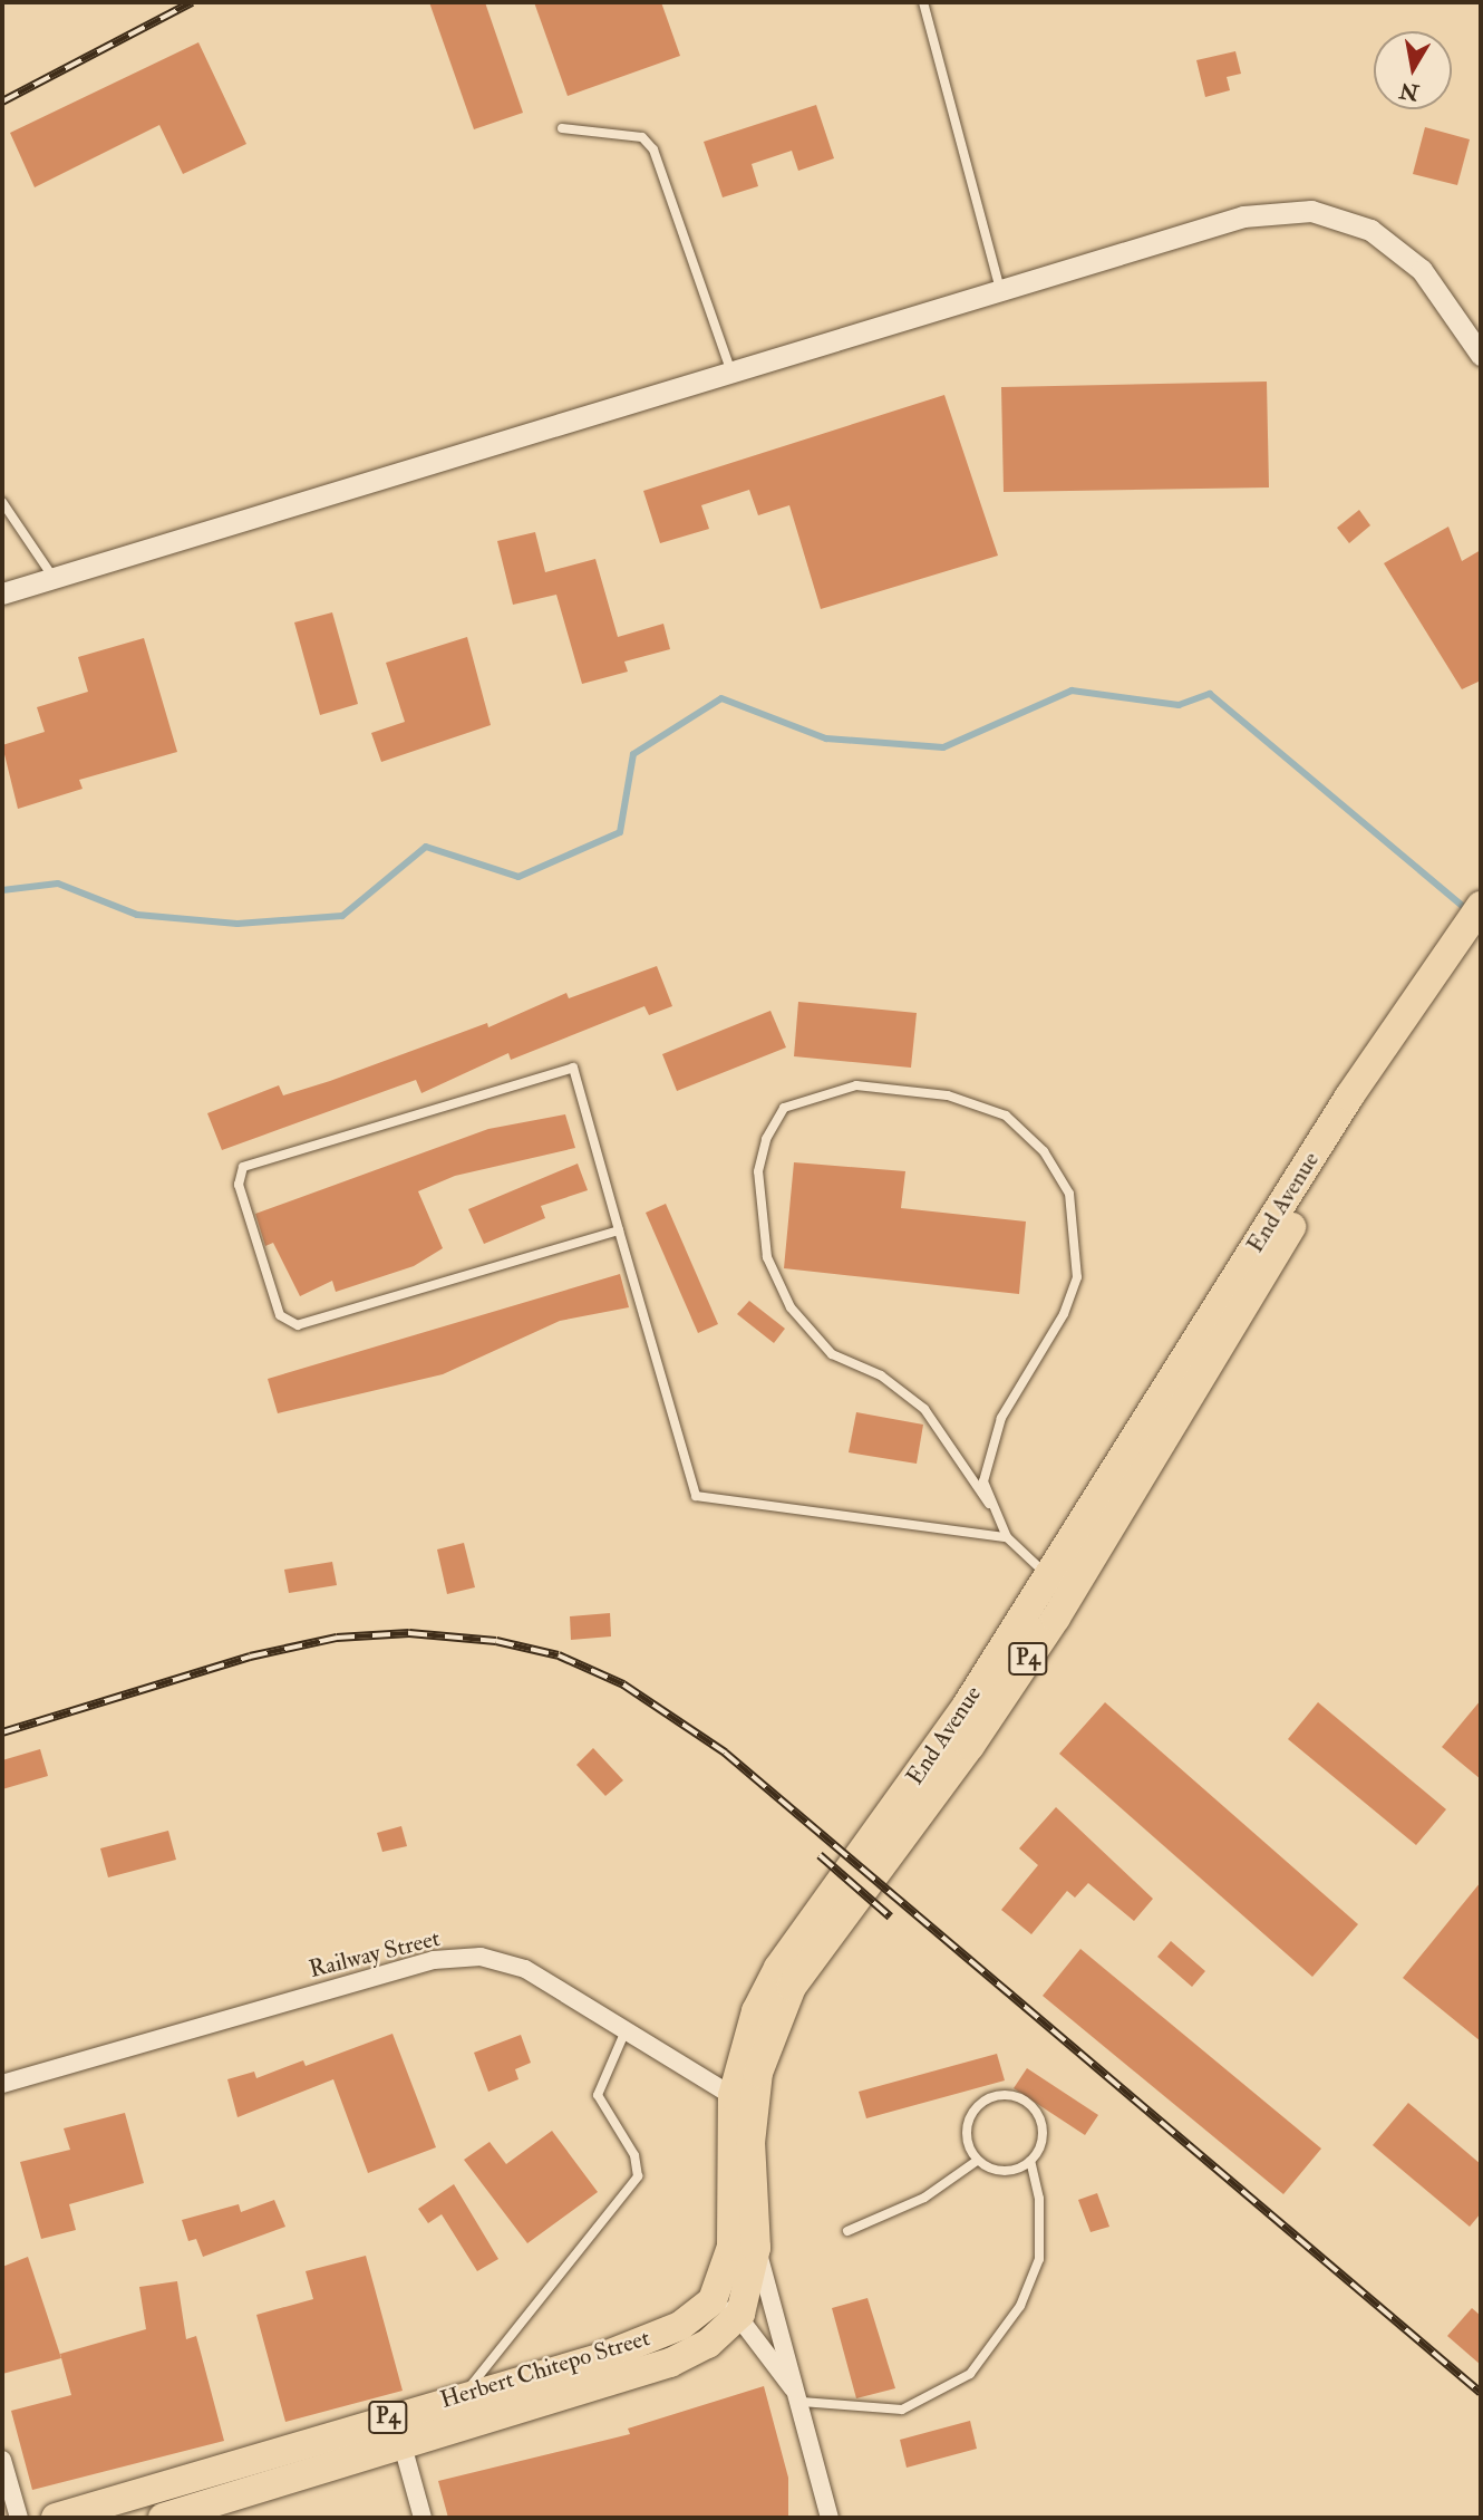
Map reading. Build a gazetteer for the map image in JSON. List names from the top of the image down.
{
  "streets": {
    "highway": ["End Avenue", "P4", "Herbert Chitepo Street"],
    "street": ["Railway Street"]
  },
  "crossings": [
    ["End Avenue", "Railway Street"],
    ["End Avenue", "Herbert Chitepo Street"]
  ],
  "north": "bottom"
}
